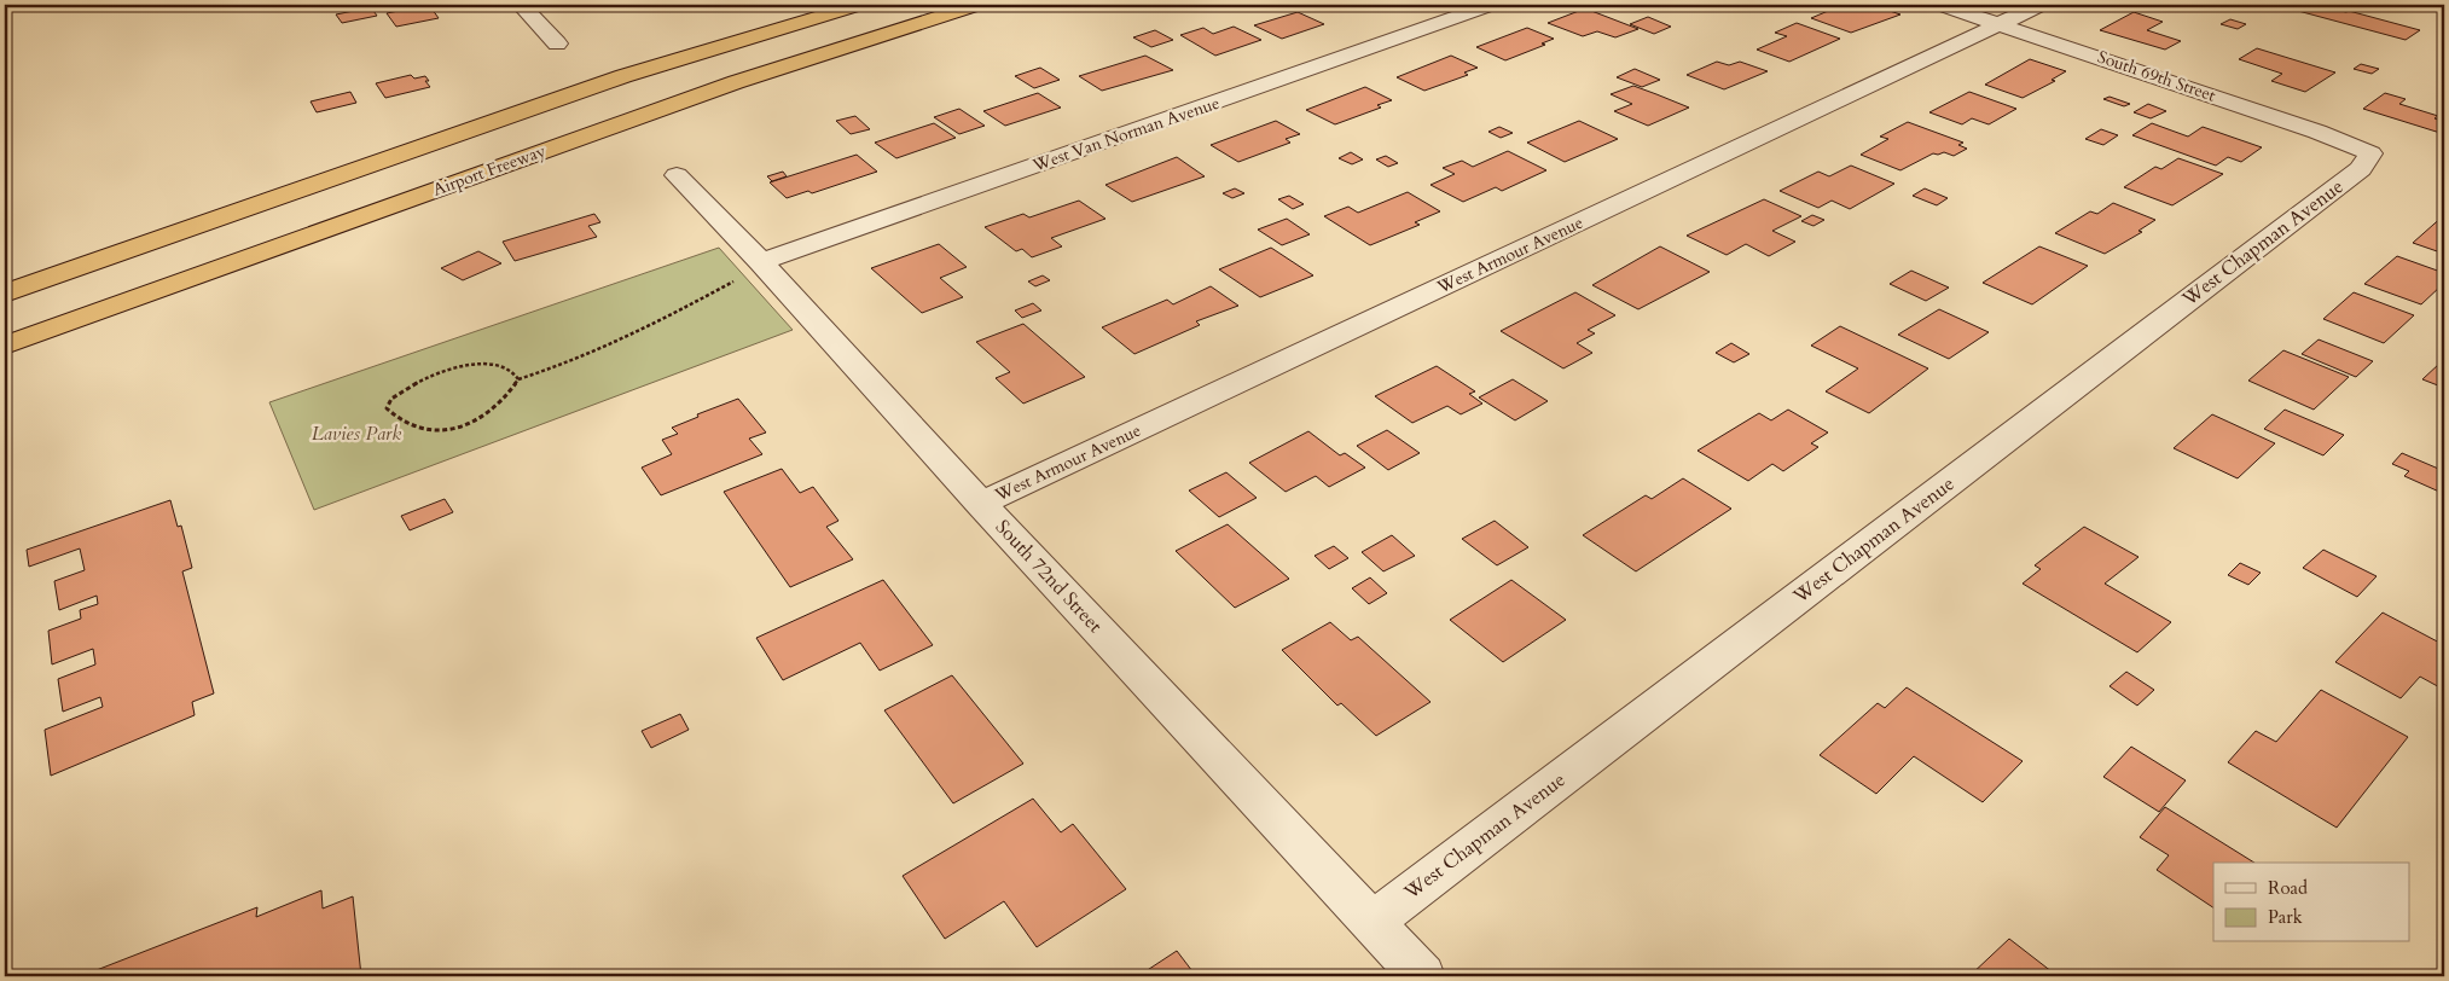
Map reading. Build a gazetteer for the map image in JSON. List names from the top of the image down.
{
  "streets": {
    "highway": ["Airport Freeway"],
    "street": [
      "South 69th Street",
      "West Van Norman Avenue",
      "West Chapman Avenue",
      "West Armour Avenue",
      "South 72nd Street"
    ]
  },
  "crossings": [
    ["South 69th Street", "West Chapman Avenue"],
    ["South 69th Street", "West Armour Avenue"],
    ["West Van Norman Avenue", "South 72nd Street"],
    ["West Chapman Avenue", "South 72nd Street"],
    ["West Armour Avenue", "South 72nd Street"]
  ],
  "parks": ["Lavies Park"],
  "legend": ["Road", "Park"]
}
